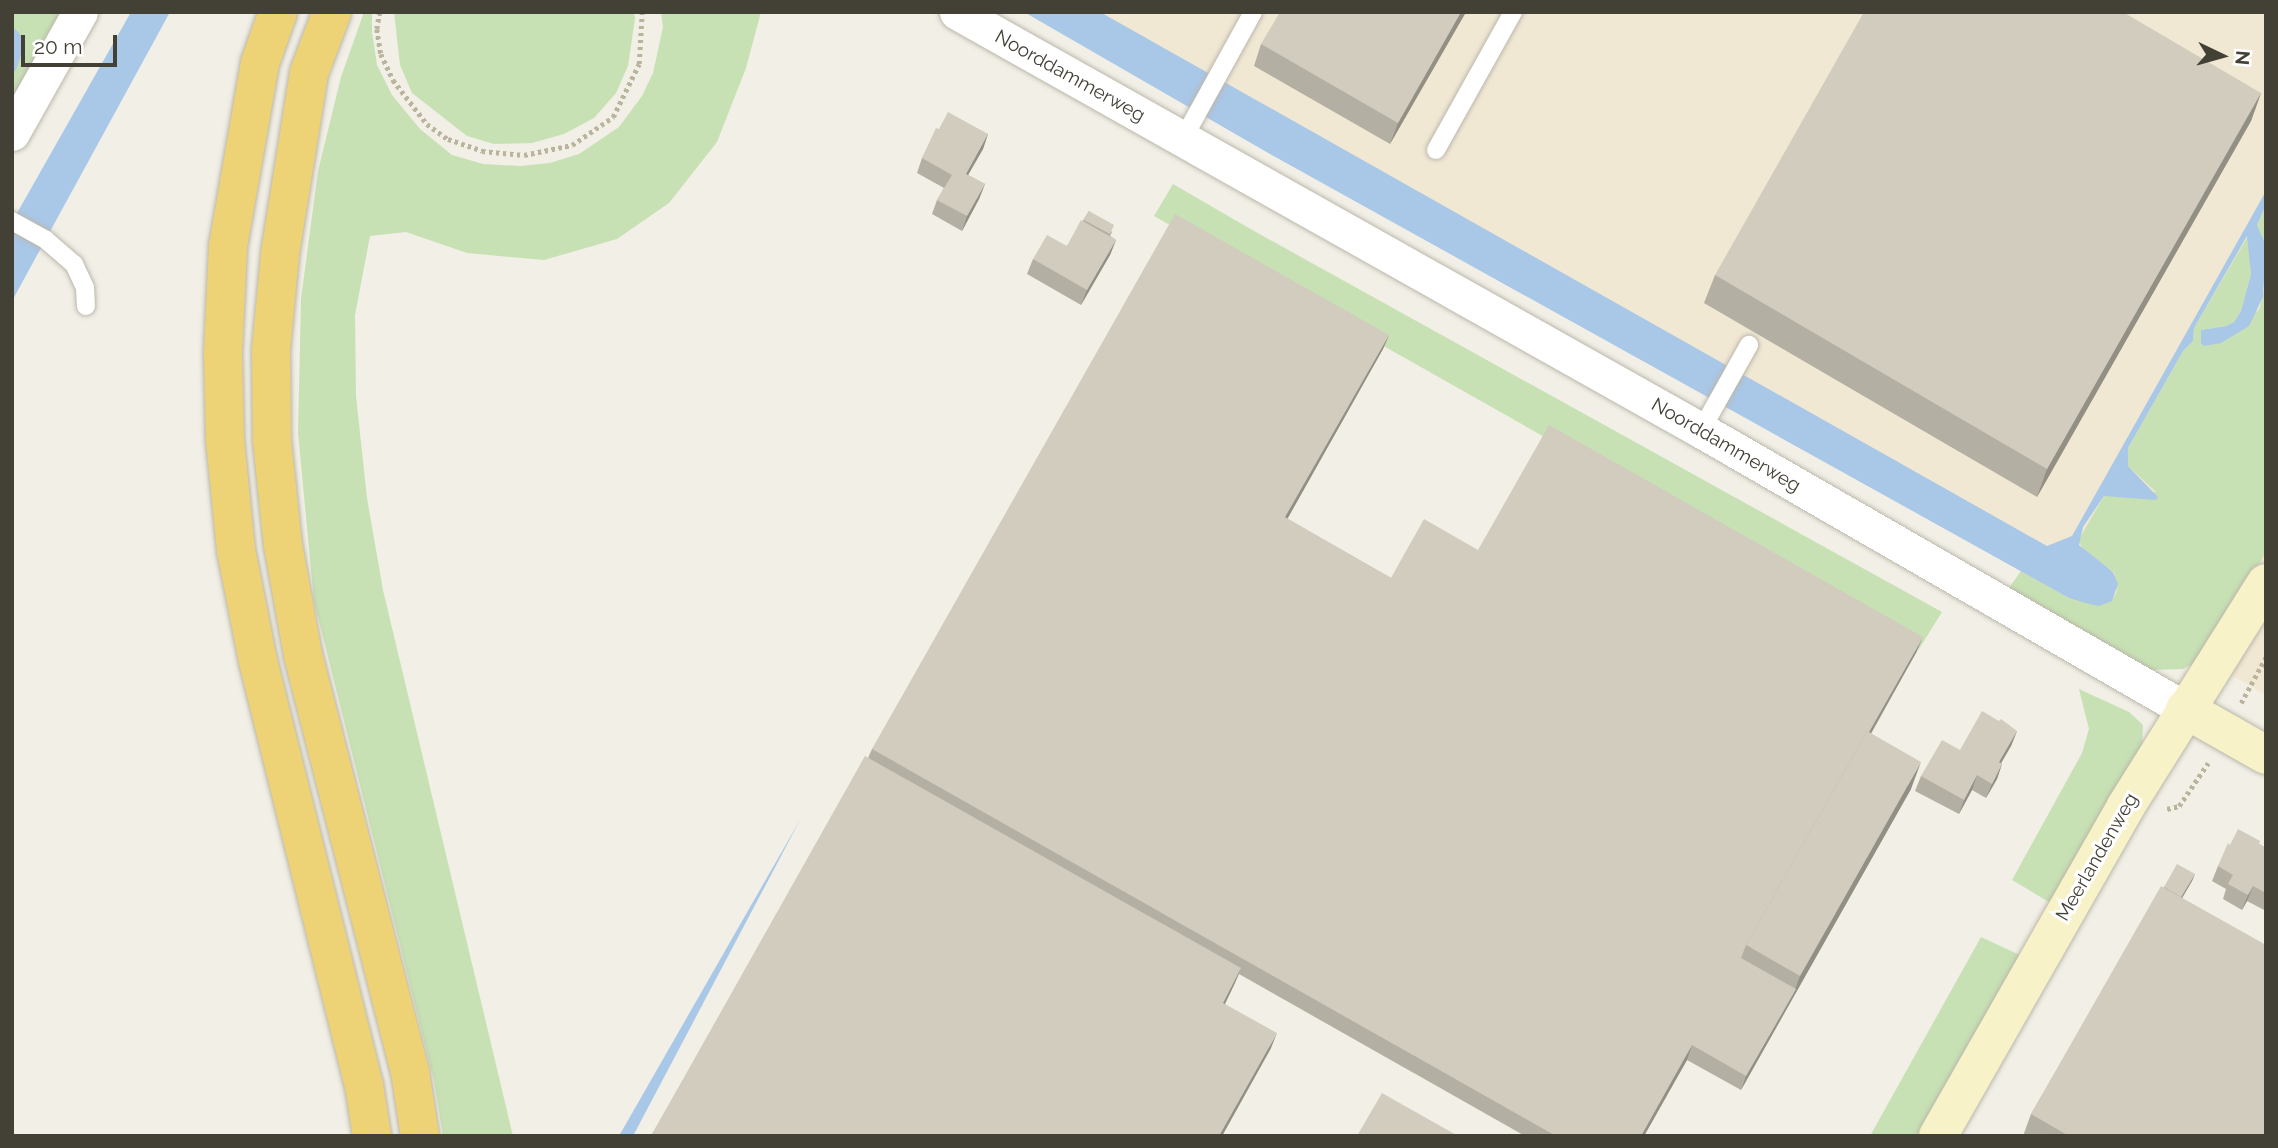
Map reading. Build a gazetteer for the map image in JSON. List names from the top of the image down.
{
  "streets": {
    "street": ["Noorddammerweg", "Meerlandenweg"]
  },
  "crossings": [
    ["Noorddammerweg", "Meerlandenweg"]
  ],
  "scale_bar": "20 m",
  "north": "right"
}
